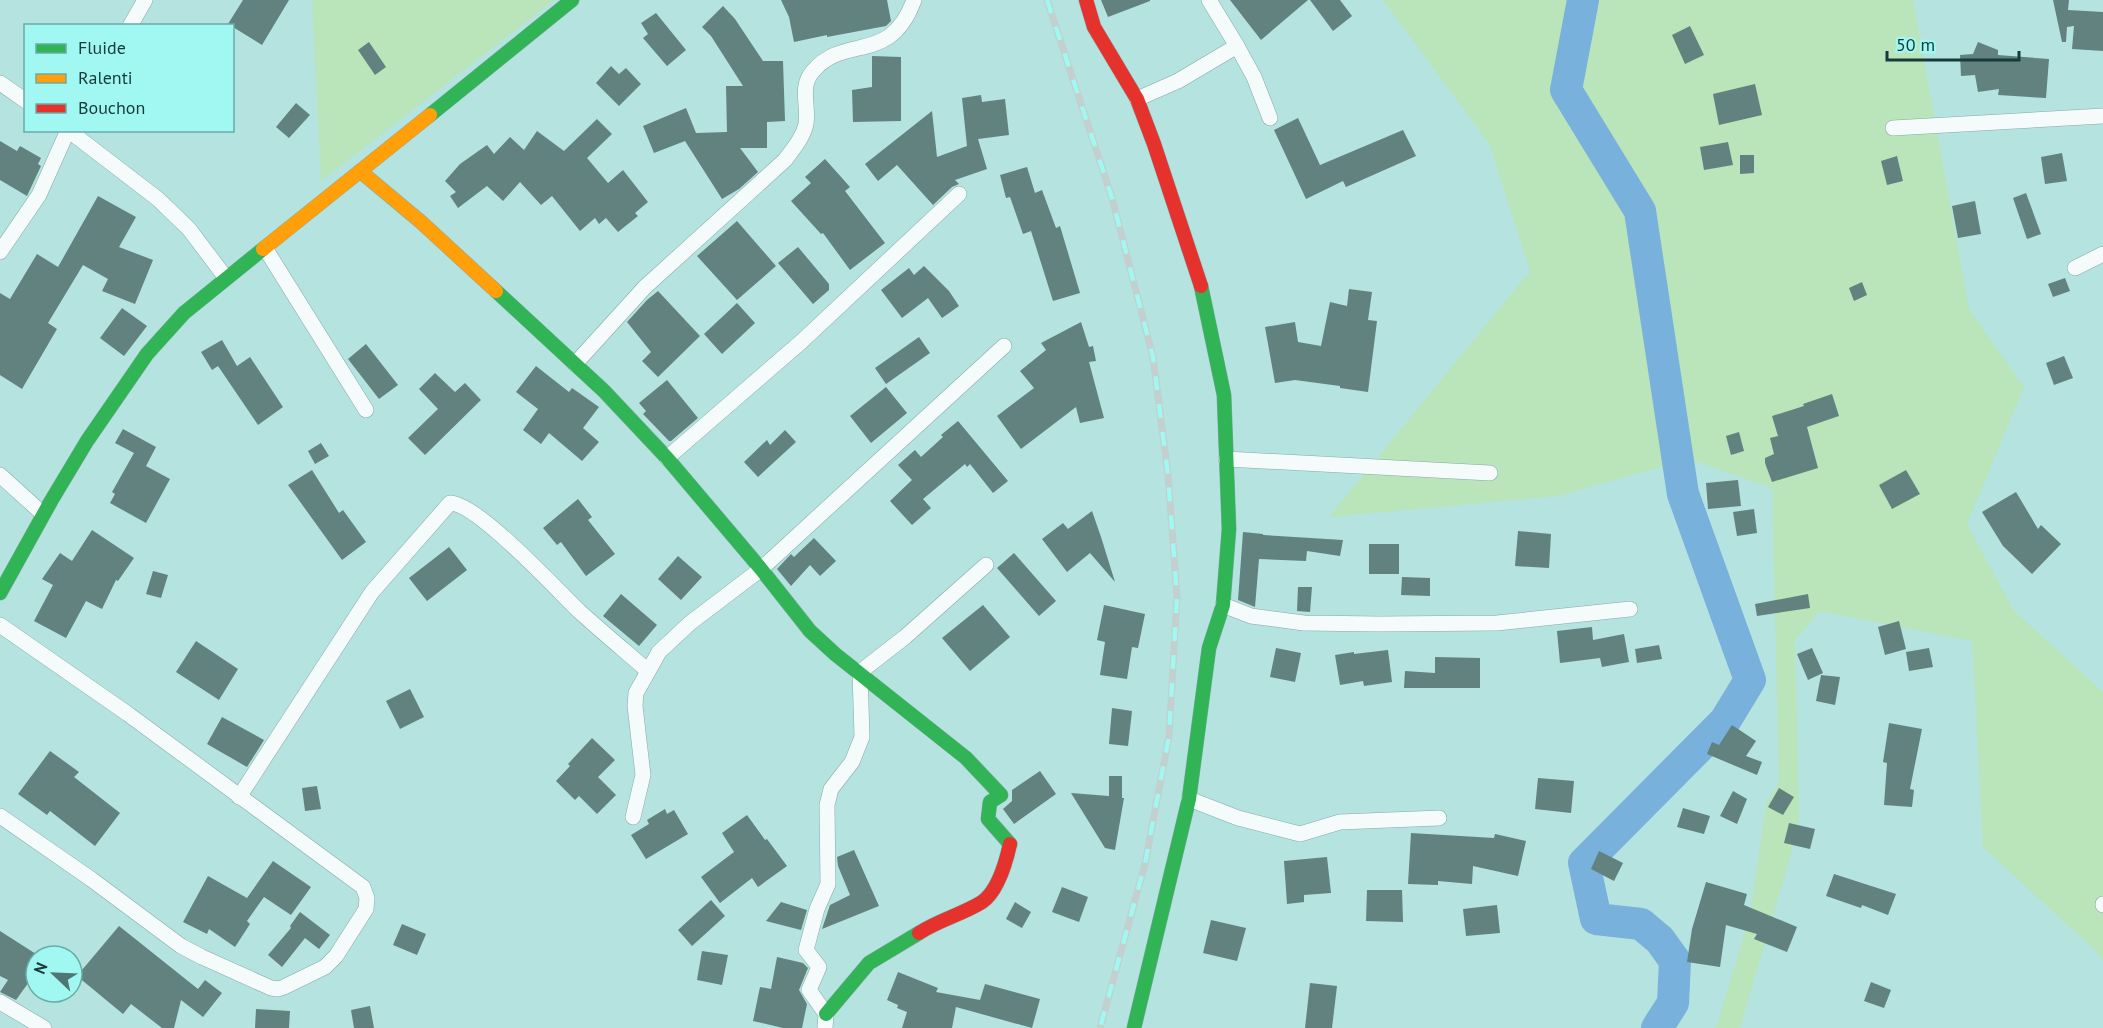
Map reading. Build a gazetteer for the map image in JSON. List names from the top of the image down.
{
  "legend": ["Fluide", "Ralenti", "Bouchon"],
  "scale_bar": "50 m",
  "north": "top left"
}
